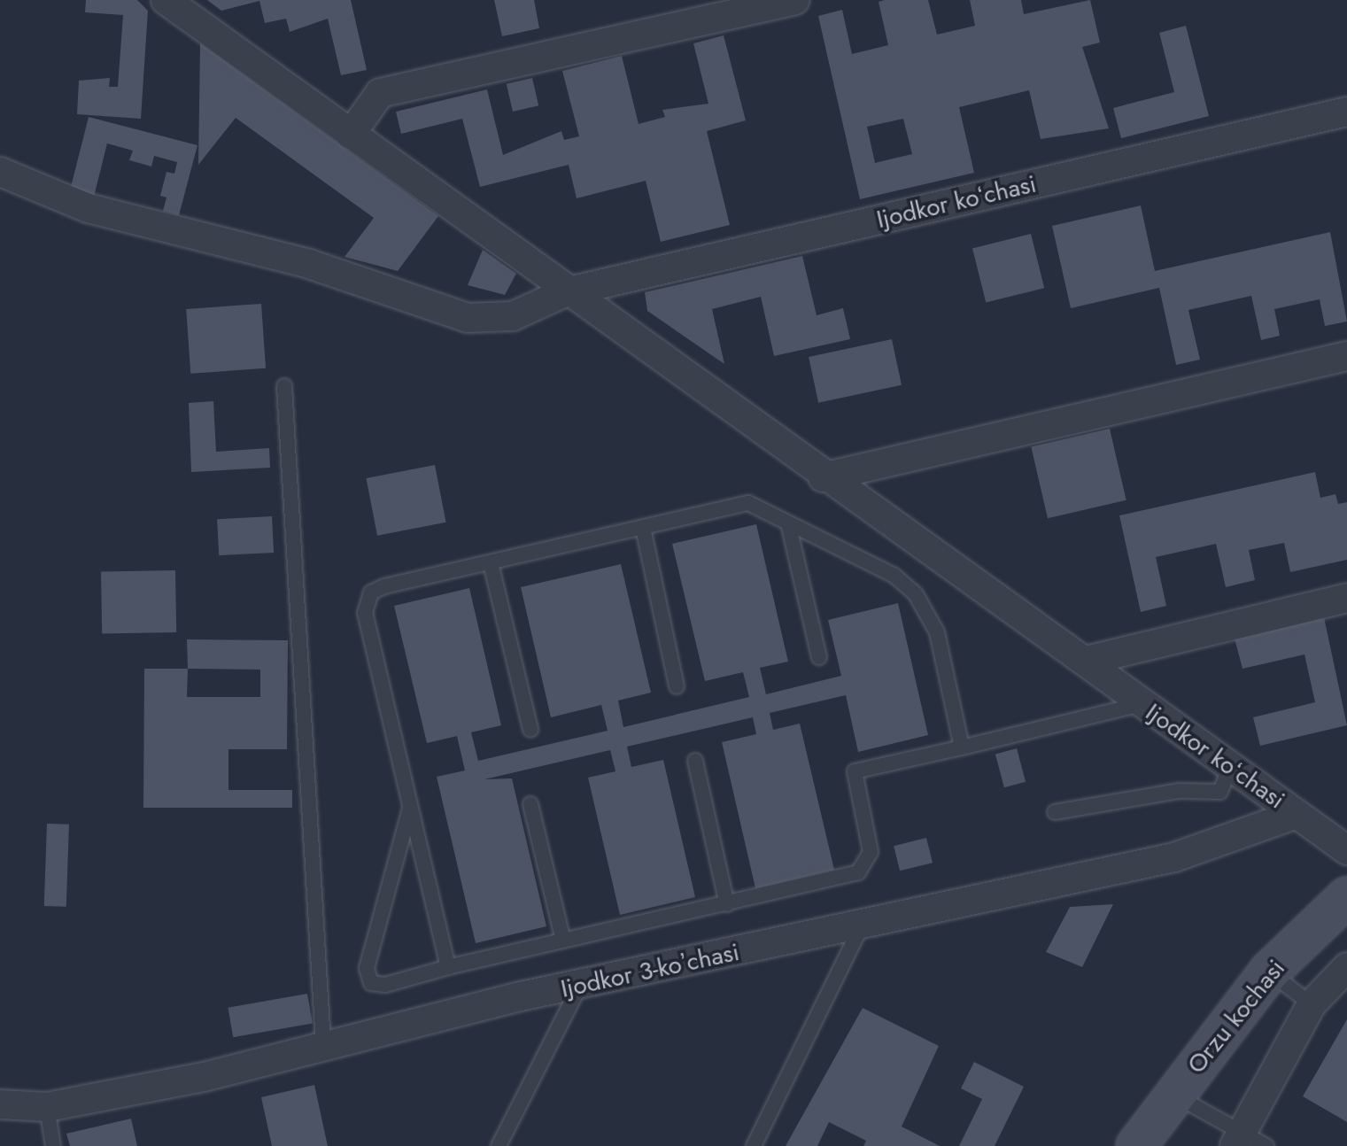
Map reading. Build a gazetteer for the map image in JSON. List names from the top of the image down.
{
  "streets": {
    "main road": ["Orzu kochasi"],
    "street": ["Ijodkor koʻchasi", "Ijodkor 3-koʼchasi"]
  },
  "crossings": [
    ["Ijodkor koʻchasi", "Ijodkor 3-koʼchasi"]
  ]
}
